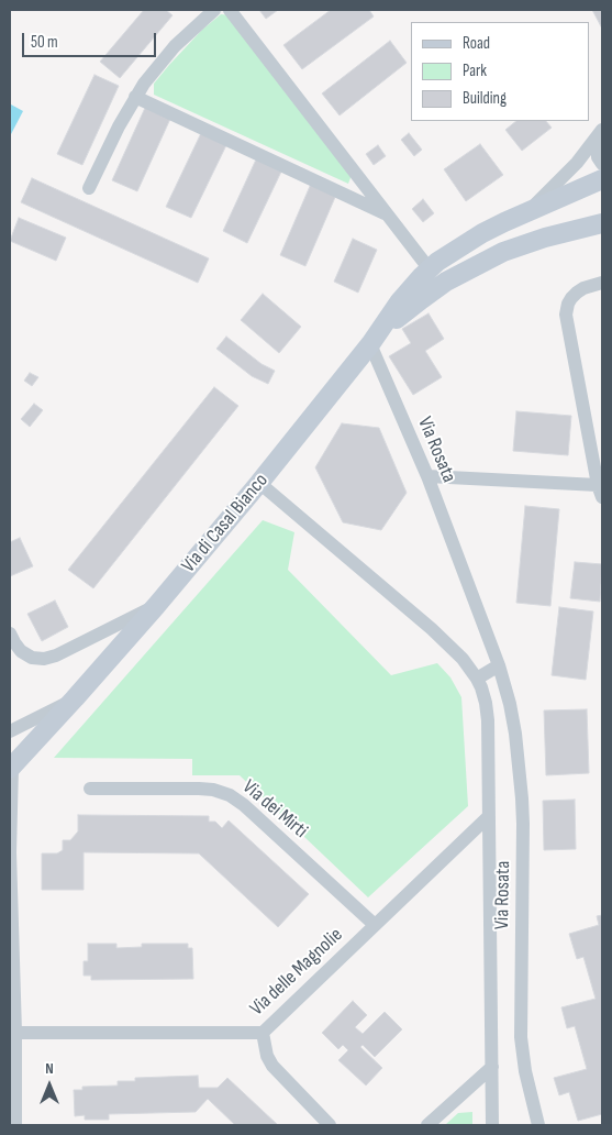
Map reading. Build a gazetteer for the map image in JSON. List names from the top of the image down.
{
  "streets": {
    "main road": ["Via di Casal Bianco"],
    "street": ["Via Rosata", "Via dei Mirti", "Via delle Magnolie"]
  },
  "crossings": [
    ["Via Rosata", "Via di Casal Bianco"],
    ["Via Rosata", "Via delle Magnolie"],
    ["Via dei Mirti", "Via delle Magnolie"]
  ],
  "legend": ["Road", "Park", "Building"],
  "scale_bar": "50 m",
  "north": "top"
}
